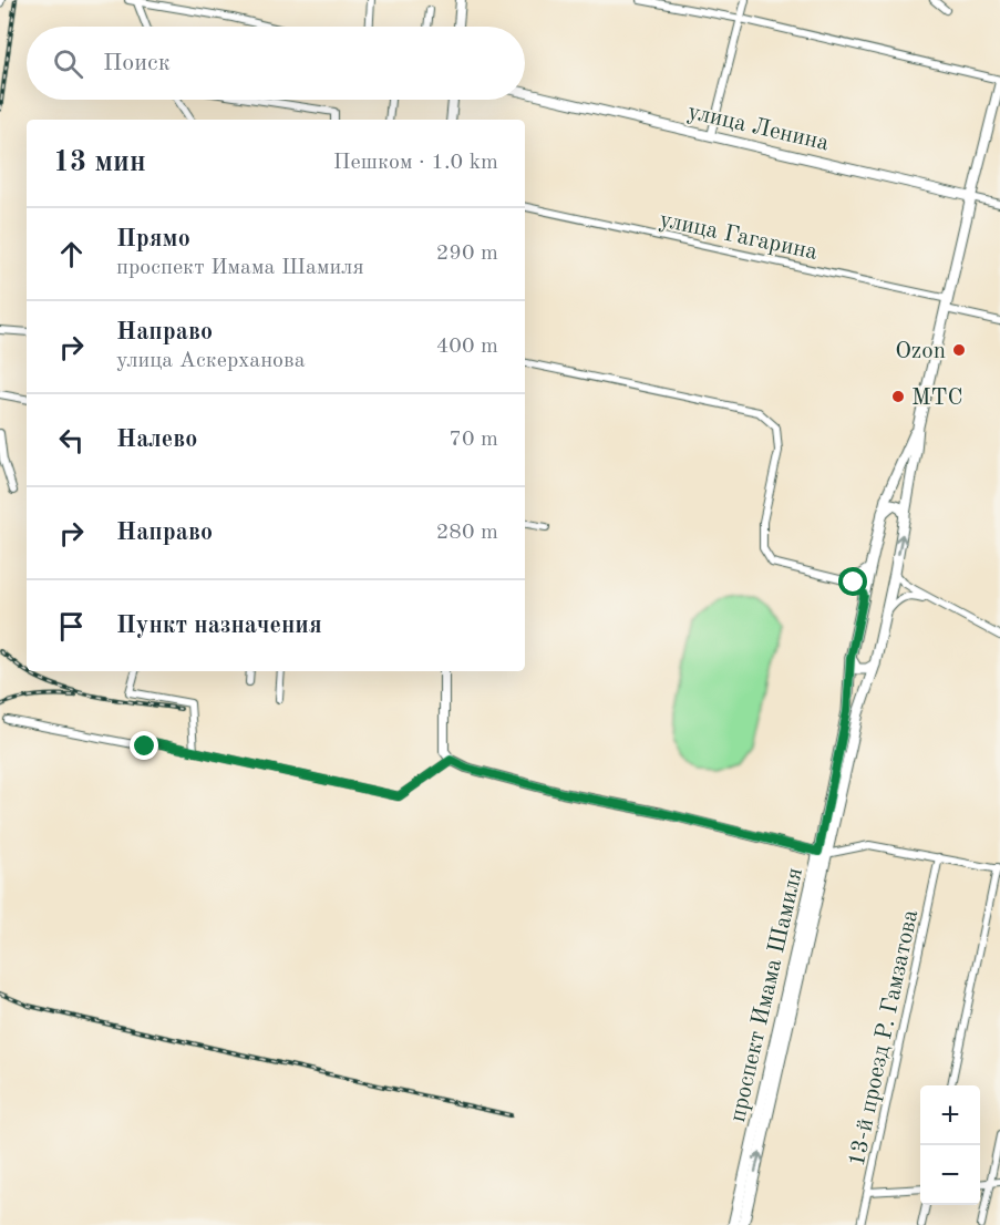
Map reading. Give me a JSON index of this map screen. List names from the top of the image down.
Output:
{
  "streets": {
    "main road": ["проспект Имама Шамиля"],
    "street": ["улица Ленина", "улица Гагарина", "13-й проезд Р. Гамзатова"]
  },
  "crossings": [
    ["улица Ленина", "проспект Имама Шамиля"],
    ["улица Гагарина", "проспект Имама Шамиля"]
  ],
  "places": ["Ozon", "МТС"],
  "page": {
    "search": "Поиск",
    "heading": ["13 мин", "Пешком · 1.0 km"],
    "list": [
      ["Прямо", "проспект Имама Шамиля", "290 m"],
      ["Направо", "улица Аскерханова", "400 m"],
      ["Налево", "70 m"],
      ["Направо", "280 m"],
      "Пункт назначения"
    ],
    "map_buttons": ["+", "−"]
  }
}
